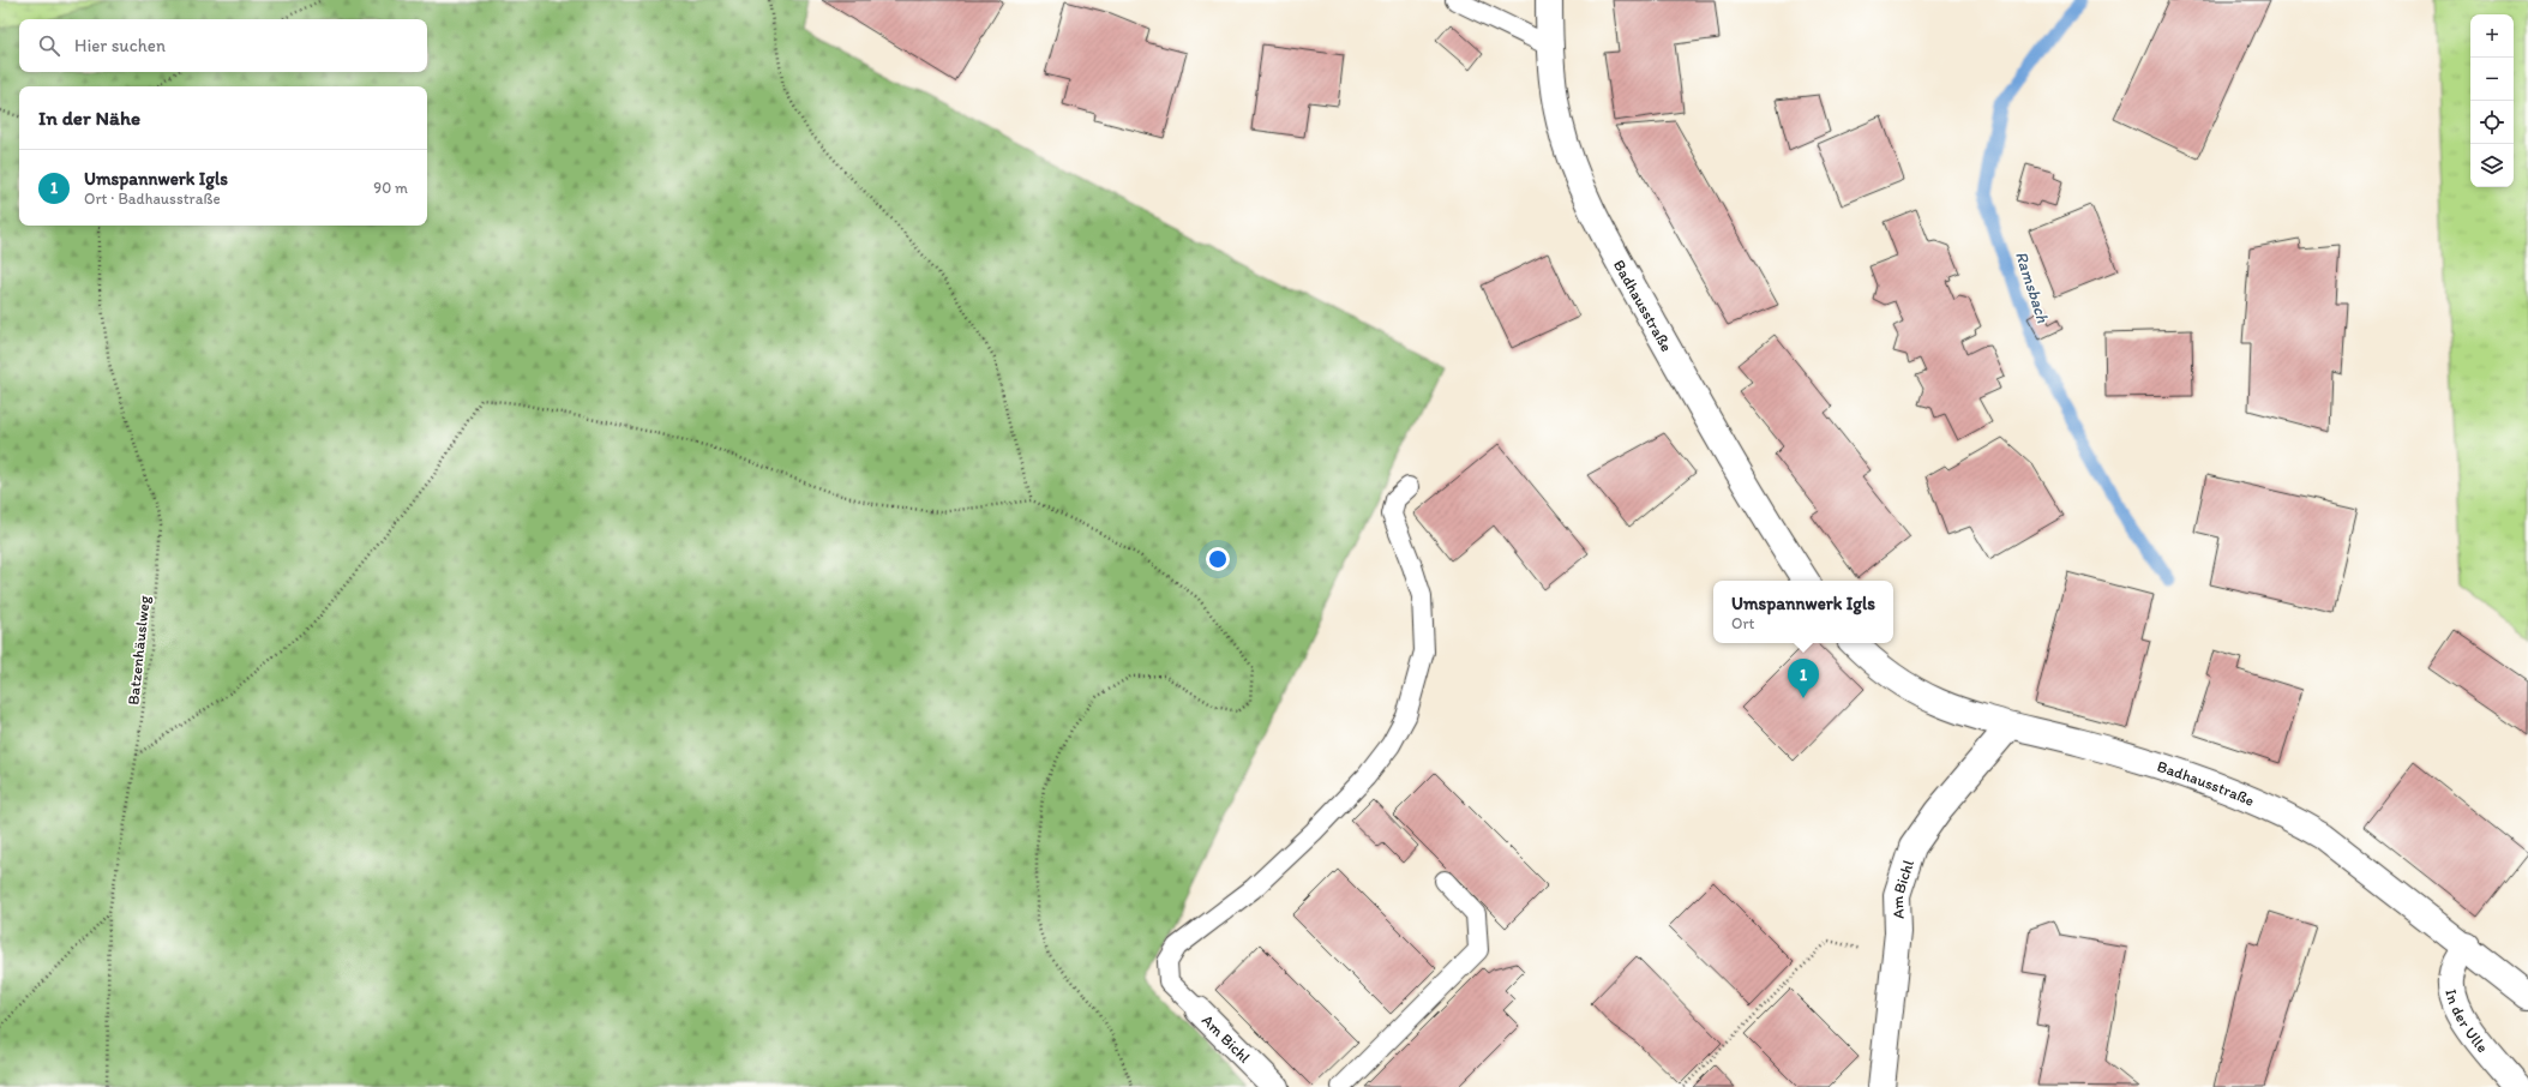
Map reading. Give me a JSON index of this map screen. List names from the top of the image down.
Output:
{
  "streets": {
    "street": ["Badhausstraße", "Am Bichl", "In der Ulle"],
    "path": ["Batzenhäuslweg"]
  },
  "crossings": [
    ["Badhausstraße", "Am Bichl"],
    ["Badhausstraße", "In der Ulle"]
  ],
  "water": ["Ramsbach"],
  "page": {
    "map_buttons": ["+", "−"],
    "search": "Hier suchen",
    "heading": "In der Nähe",
    "list": [
      {
        "mark": "1",
        "name": "Umspannwerk Igls",
        "note": "Ort · Badhausstraße",
        "value": "90 m"
      }
    ],
    "popup": ["Umspannwerk Igls", "Ort"],
    "pins": "1"
  }
}
